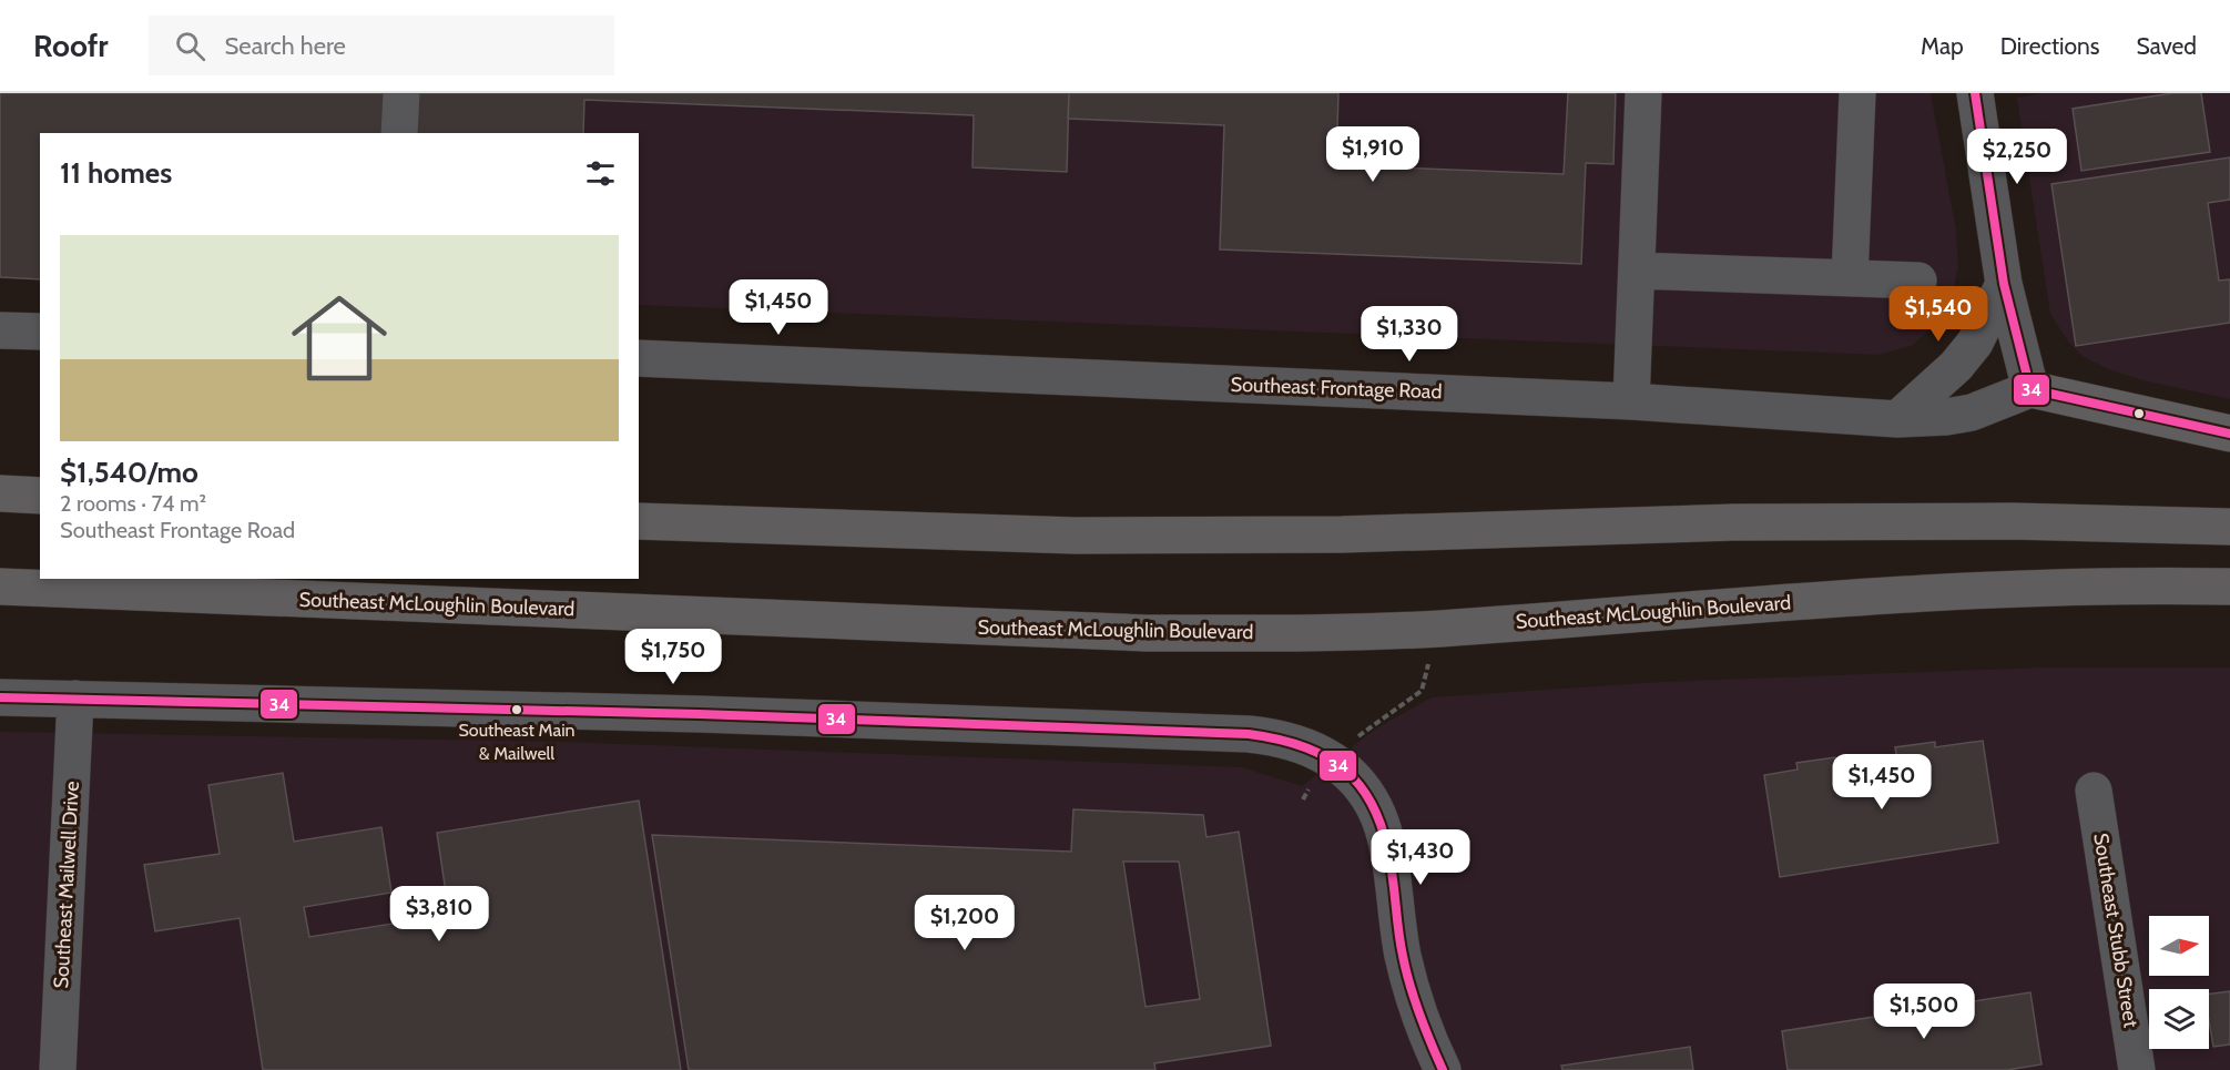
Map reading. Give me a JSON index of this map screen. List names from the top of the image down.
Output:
{
  "streets": {
    "highway": ["Southeast McLoughlin Boulevard"],
    "street": ["Southeast Frontage Road", "Southeast Mailwell Drive", "Southeast Stubb Street"]
  },
  "places": ["Southeast Main & Mailwell"],
  "lines": ["transit line 34"],
  "north": "right",
  "page": {
    "header": "Roofr",
    "search": "Search here",
    "nav": ["Map", "Directions", "Saved"],
    "price": [
      "$1,910",
      "$2,250",
      "$1,450",
      "$1,540",
      "$1,330",
      "$1,750",
      "$1,450",
      "$1,430",
      "$3,810",
      "$1,200",
      "$1,500"
    ],
    "heading": "11 homes",
    "list": [
      {
        "name": "$1,540/mo",
        "note": "2 rooms · 74 m² · Southeast Frontage Road"
      }
    ]
  }
}
